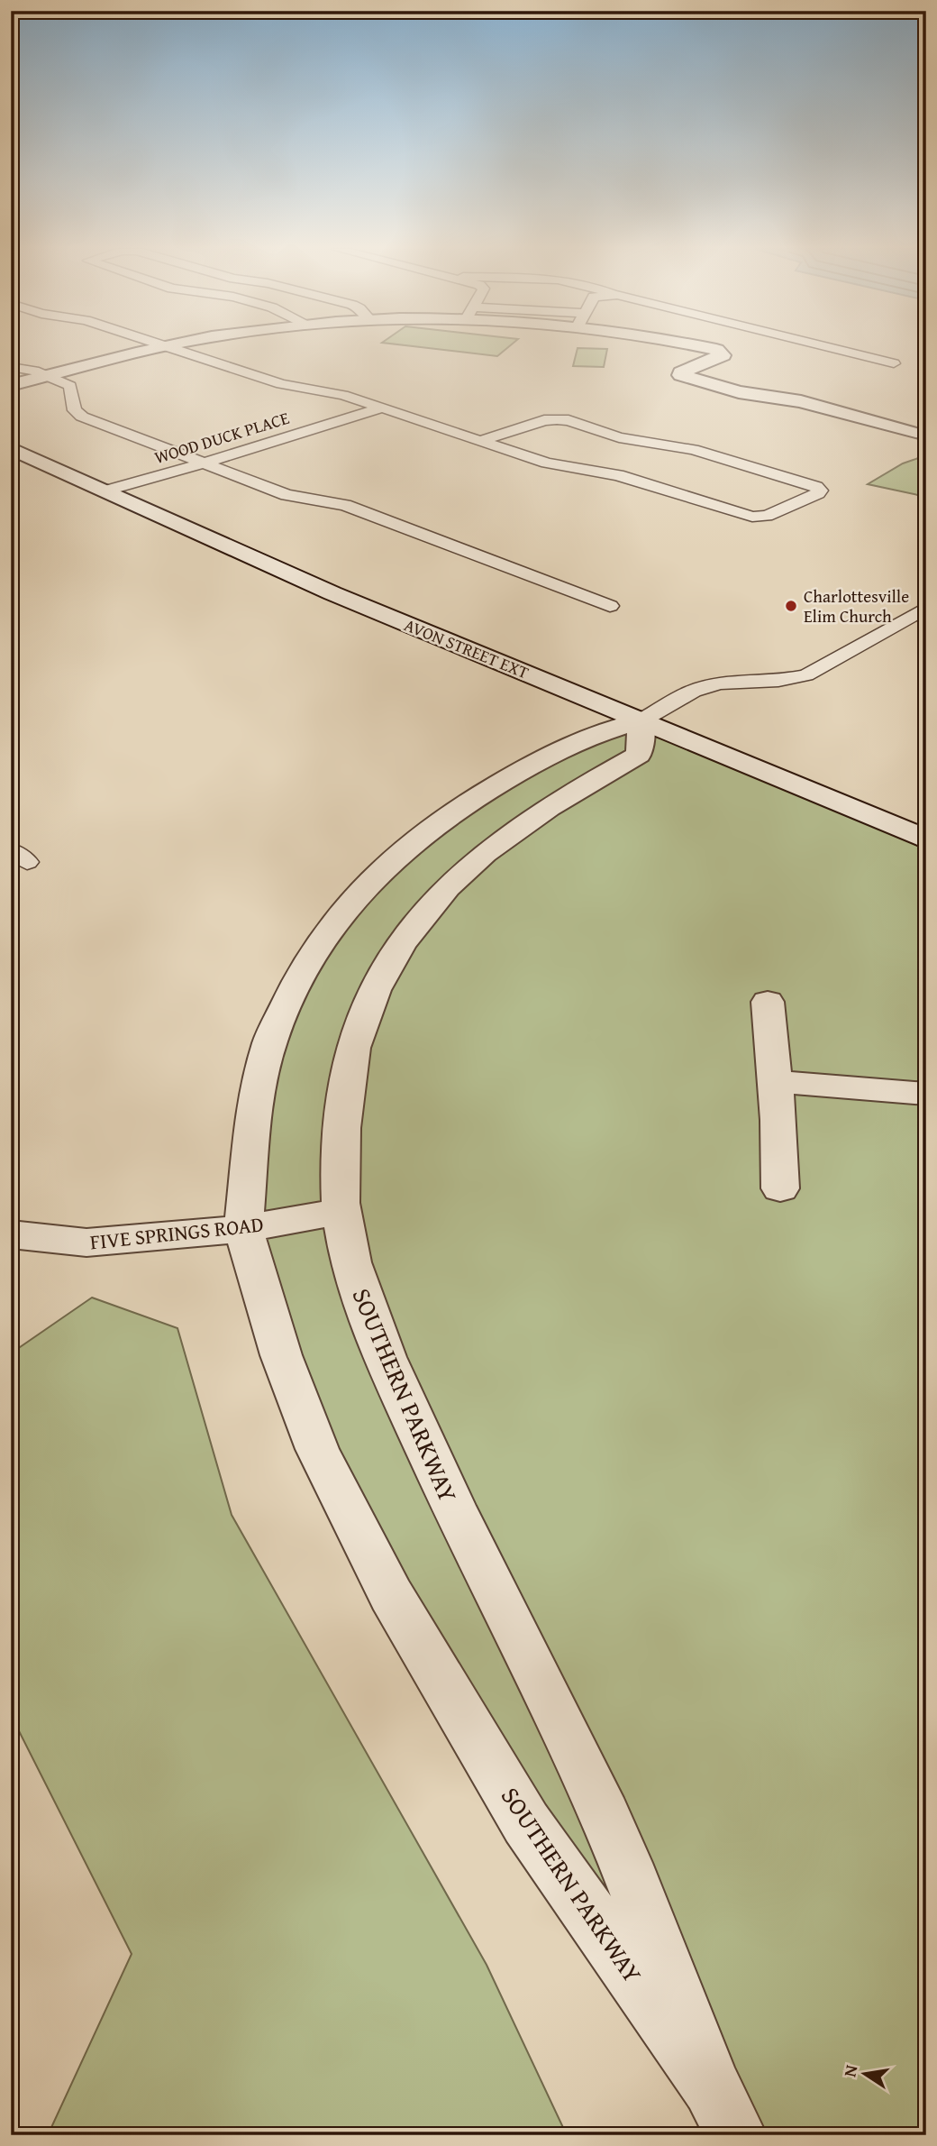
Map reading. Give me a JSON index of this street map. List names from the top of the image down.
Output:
{
  "streets": {
    "street": ["AVON STREET EXT", "FIVE SPRINGS ROAD", "SOUTHERN PARKWAY"],
    "lane": ["WOOD DUCK PLACE"]
  },
  "crossings": [
    ["WOOD DUCK PLACE", "AVON STREET EXT"],
    ["AVON STREET EXT", "SOUTHERN PARKWAY"],
    ["FIVE SPRINGS ROAD", "SOUTHERN PARKWAY"]
  ],
  "places": ["Charlottesville Elim Church"],
  "north": "left"
}
